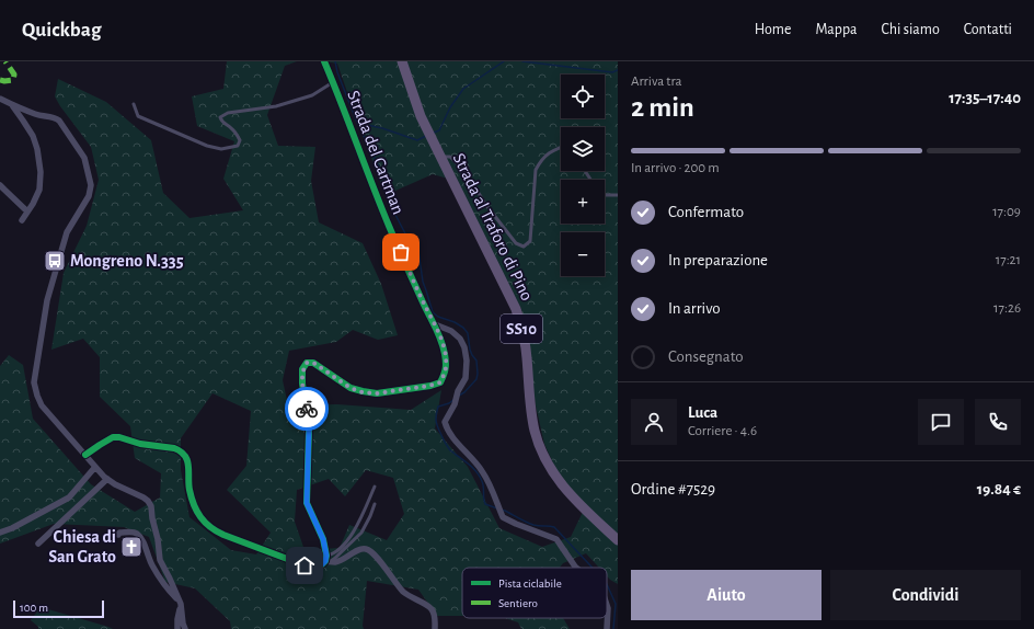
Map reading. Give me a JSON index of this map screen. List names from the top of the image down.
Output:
{
  "streets": {
    "main road": ["Strada al Traforo di Pino", "SS10"],
    "street": ["Strada del Cartman"]
  },
  "places": {
    "bus stop": ["Mongreno N.335"],
    "church": ["Chiesa di San Grato"]
  },
  "legend": ["Pista ciclabile", "Sentiero"],
  "scale_bar": "100 m",
  "page": {
    "header": "Quickbag",
    "nav": [
      "Home",
      "Mappa",
      "Chi siamo",
      "Contatti"
    ],
    "heading": ["2 min", "Arriva tra", "17:35–17:40"],
    "panel": [
      "Luca",
      "Corriere · 4.6",
      "Ordine #7529",
      "19.84 €"
    ],
    "map_buttons": ["+", "−"],
    "bar": "In arrivo · 200 m",
    "list": [
      ["Confermato", "17:09"],
      ["In preparazione", "17:21"],
      ["In arrivo", "17:26"],
      "Consegnato"
    ],
    "buttons": ["Aiuto", "Condividi"],
    "scale": "100 m"
  }
}
